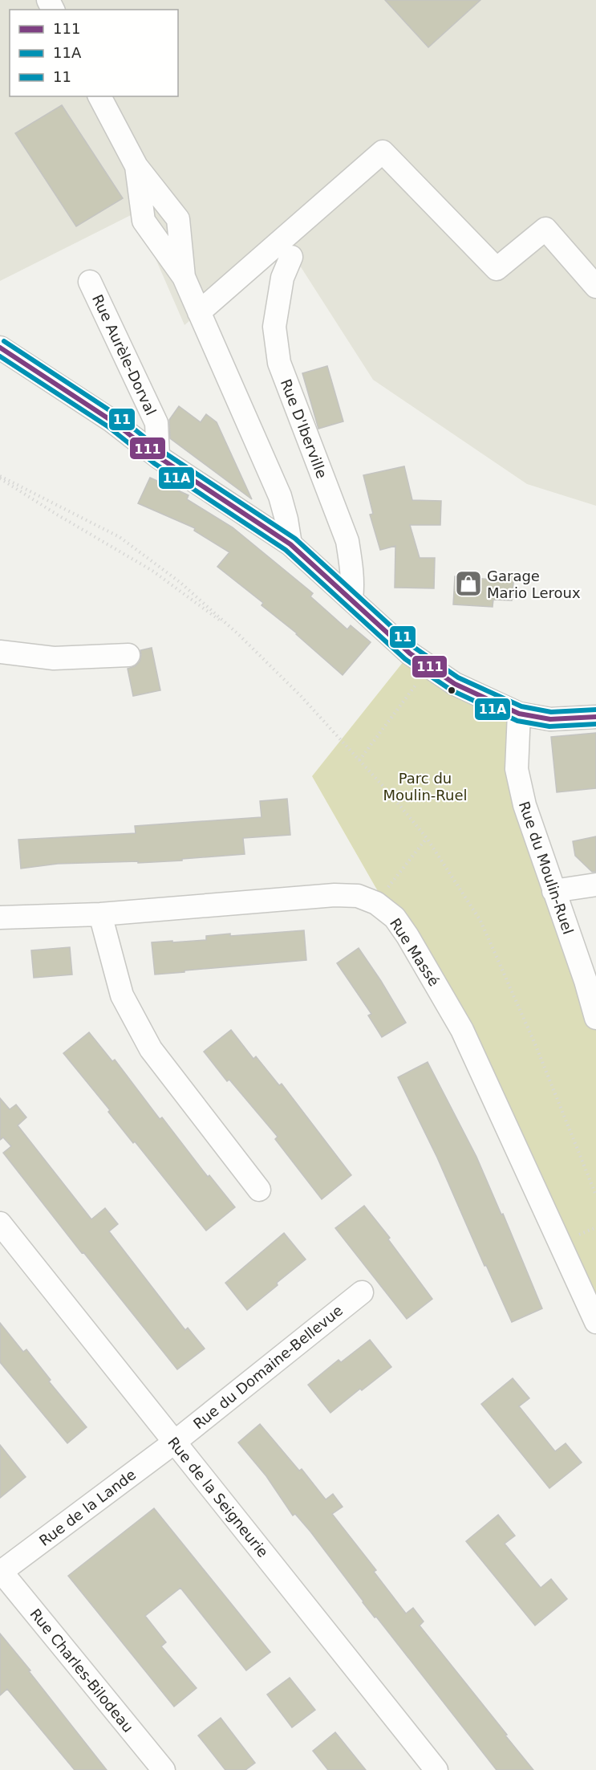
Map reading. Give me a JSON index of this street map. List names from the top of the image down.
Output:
{
  "streets": {
    "street": [
      "Rue Aurèle-Dorval",
      "Rue D'Iberville",
      "Rue du Moulin-Ruel",
      "Rue Massé",
      "Rue du Domaine-Bellevue",
      "Rue de la Seigneurie",
      "Rue de la Lande",
      "Rue Charles-Bilodeau"
    ]
  },
  "crossings": [
    ["Rue du Domaine-Bellevue", "Rue de la Seigneurie"],
    ["Rue du Domaine-Bellevue", "Rue de la Lande"],
    ["Rue de la Seigneurie", "Rue de la Lande"],
    ["Rue de la Lande", "Rue Charles-Bilodeau"]
  ],
  "parks": ["Parc du Moulin-Ruel"],
  "places": {
    "shop": ["Garage Mario Leroux"]
  },
  "lines": ["transit line 11", "transit line 111", "transit line 11A"],
  "legend": ["111", "11A", "11"]
}
